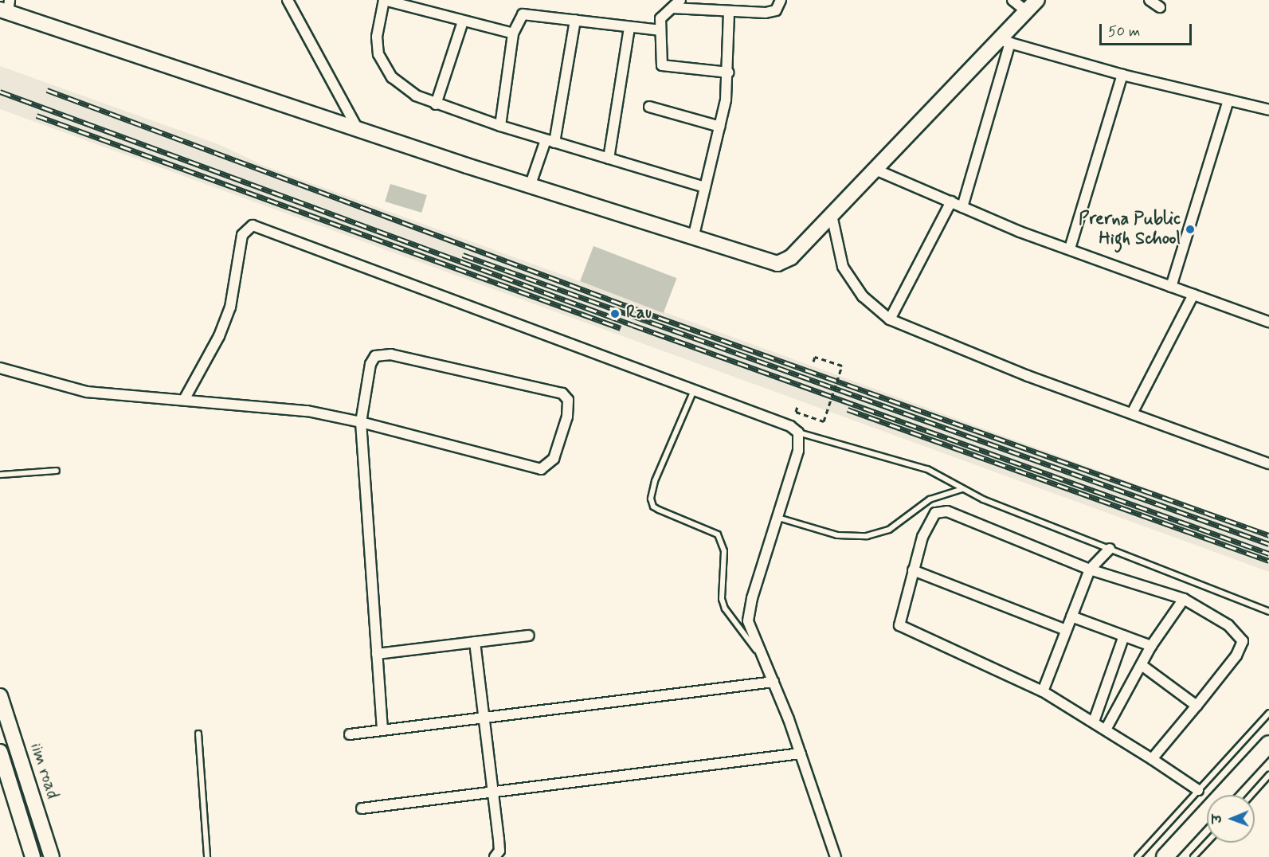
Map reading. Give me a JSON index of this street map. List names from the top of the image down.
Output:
{
  "streets": {
    "street": ["iim road"]
  },
  "places": ["Prerna Public High School", "Rau"],
  "scale_bar": "50 m",
  "north": "left"
}
